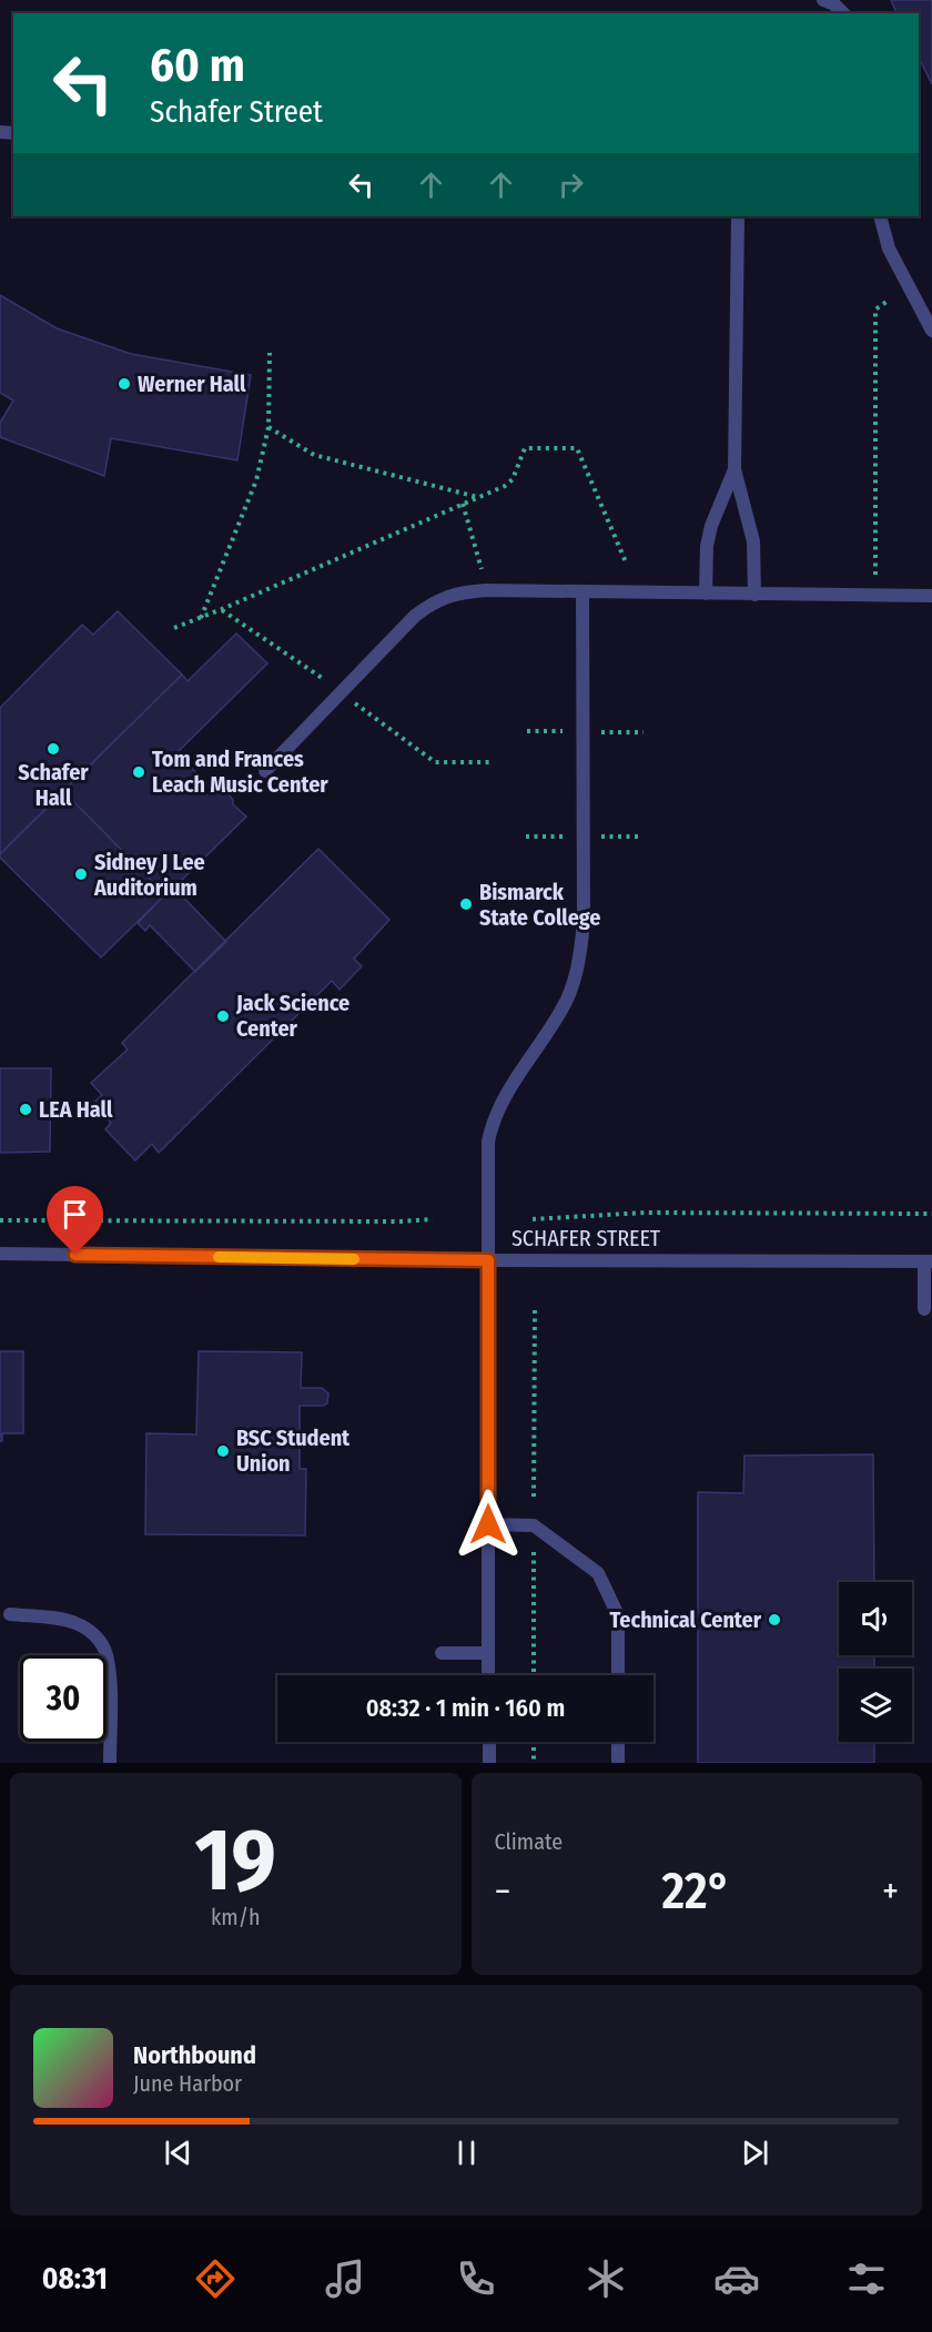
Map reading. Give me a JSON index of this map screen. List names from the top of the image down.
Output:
{
  "streets": {
    "street": ["SCHAFER STREET"]
  },
  "places": [
    "Werner Hall",
    "Schafer Hall",
    "Tom and Frances Leach Music Center",
    "Sidney J Lee Auditorium",
    "Bismarck State College",
    "Jack Science Center",
    "LEA Hall",
    "BSC Student Union",
    "Technical Center"
  ],
  "page": {
    "turn": ["60 m", "Schafer Street"],
    "limit": "30",
    "trip": "08:32 · 1 min · 160 m",
    "tile": [
      ["19", "km/h"],
      "Climate"
    ],
    "heat": ["−", "22°", "+"],
    "song": ["Northbound", "June Harbor"],
    "tabs": "08:31"
  }
}
